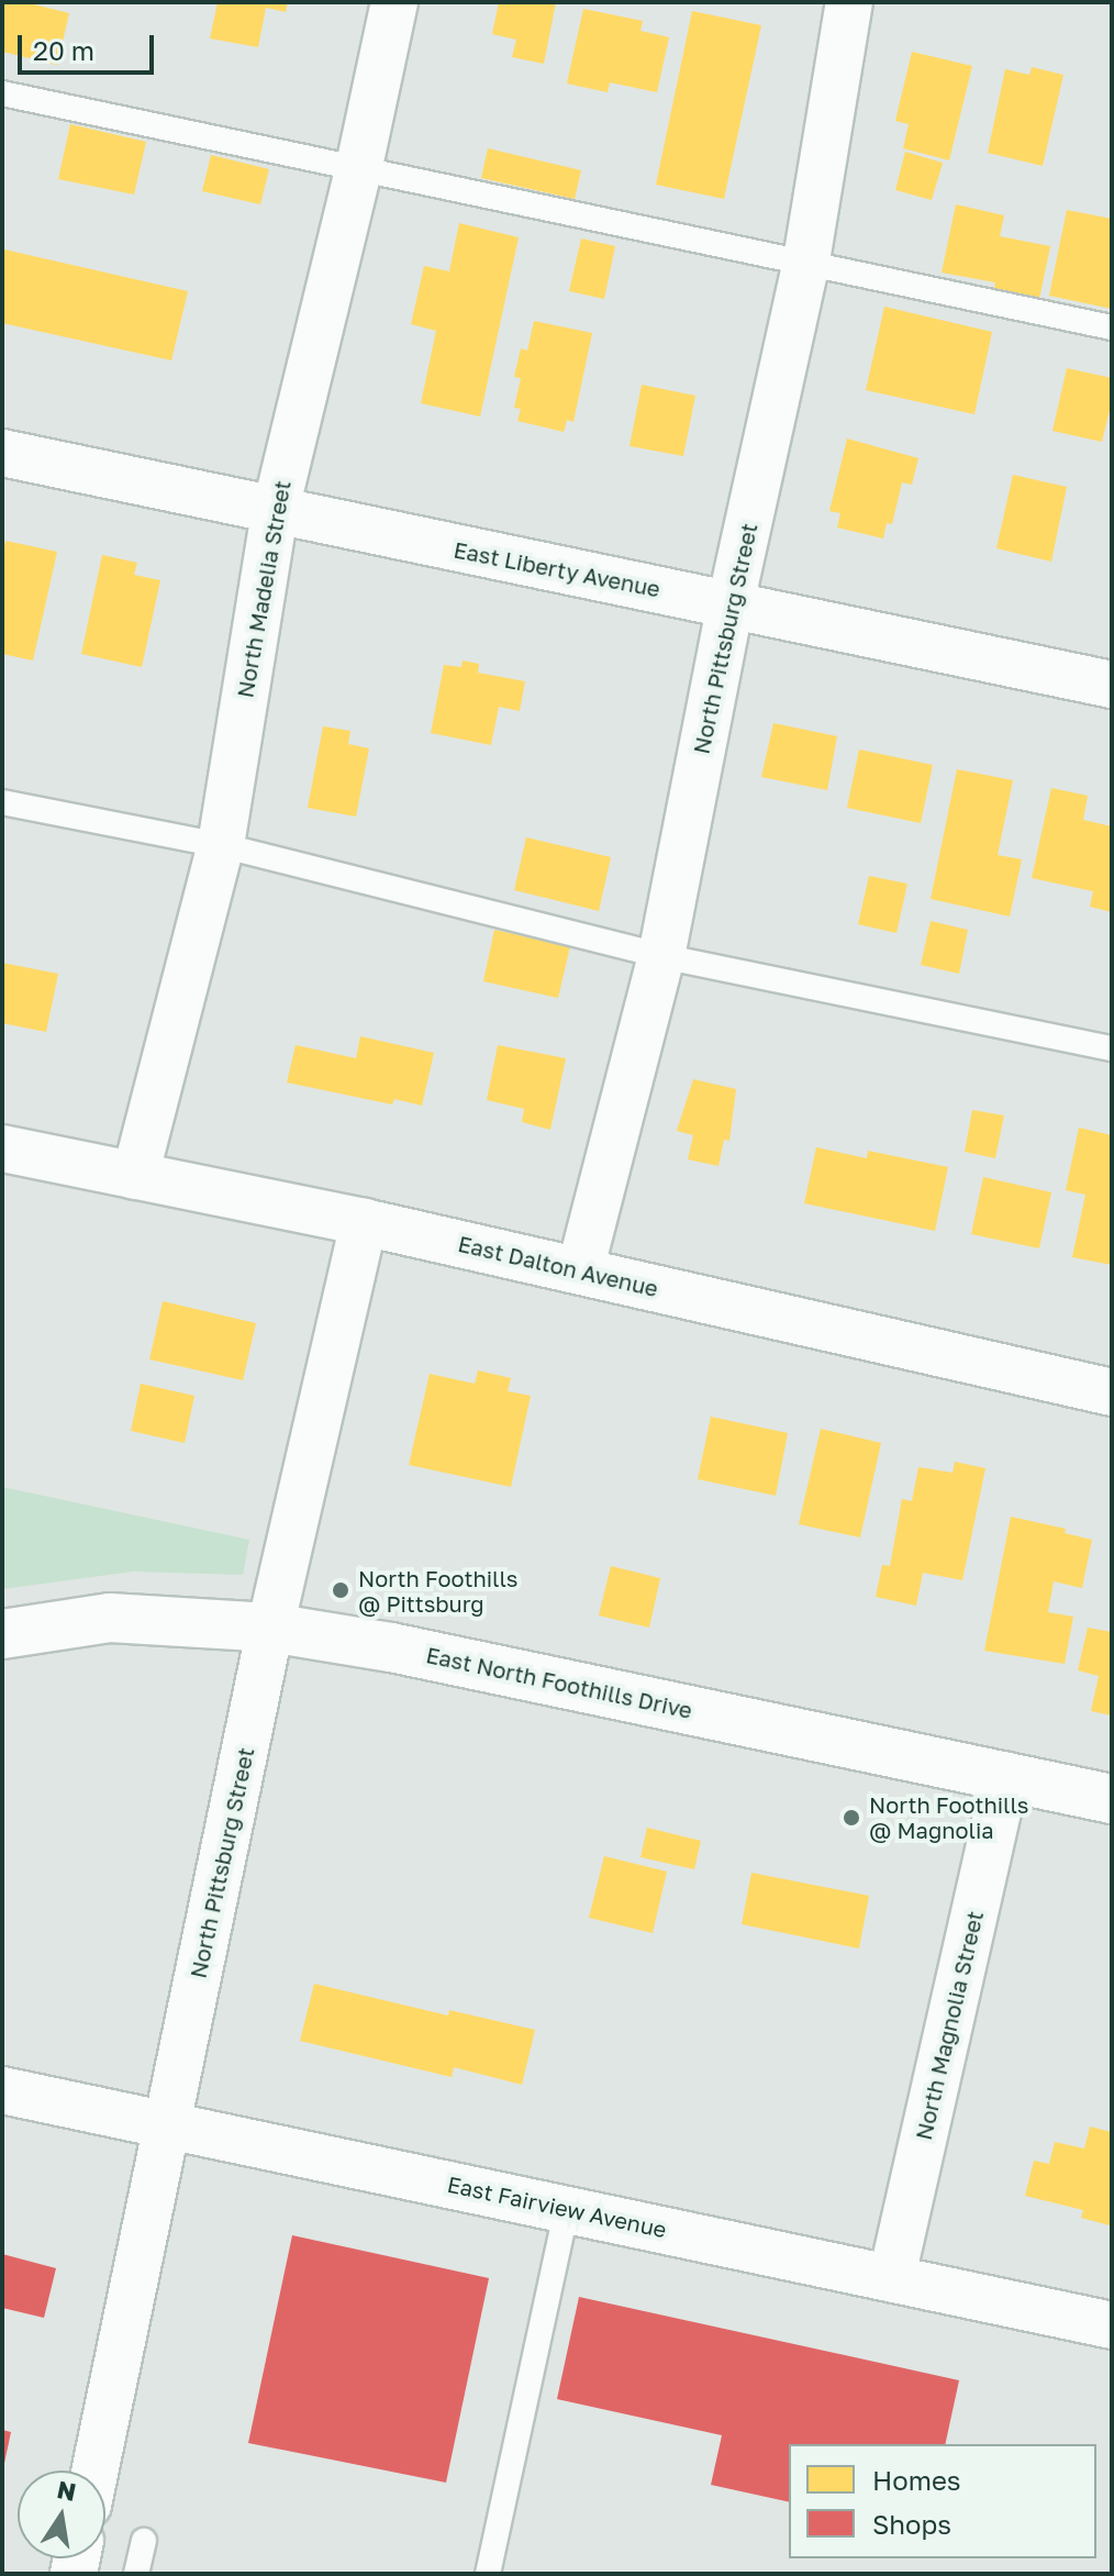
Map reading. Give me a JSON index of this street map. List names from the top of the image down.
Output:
{
  "streets": {
    "main road": ["East North Foothills Drive"],
    "street": [
      "East Liberty Avenue",
      "North Madelia Street",
      "North Pittsburg Street",
      "East Dalton Avenue",
      "North Magnolia Street",
      "East Fairview Avenue"
    ]
  },
  "crossings": [
    ["East Liberty Avenue", "North Madelia Street"],
    ["East Liberty Avenue", "North Pittsburg Street"],
    ["North Madelia Street", "East Dalton Avenue"],
    ["North Pittsburg Street", "East Dalton Avenue"],
    ["North Pittsburg Street", "East North Foothills Drive"],
    ["North Pittsburg Street", "East Fairview Avenue"],
    ["East North Foothills Drive", "North Magnolia Street"],
    ["North Magnolia Street", "East Fairview Avenue"]
  ],
  "places": ["North Foothills @ Pittsburg", "North Foothills @ Magnolia"],
  "legend": ["Homes", "Shops"],
  "scale_bar": "20 m",
  "north": "top"
}
